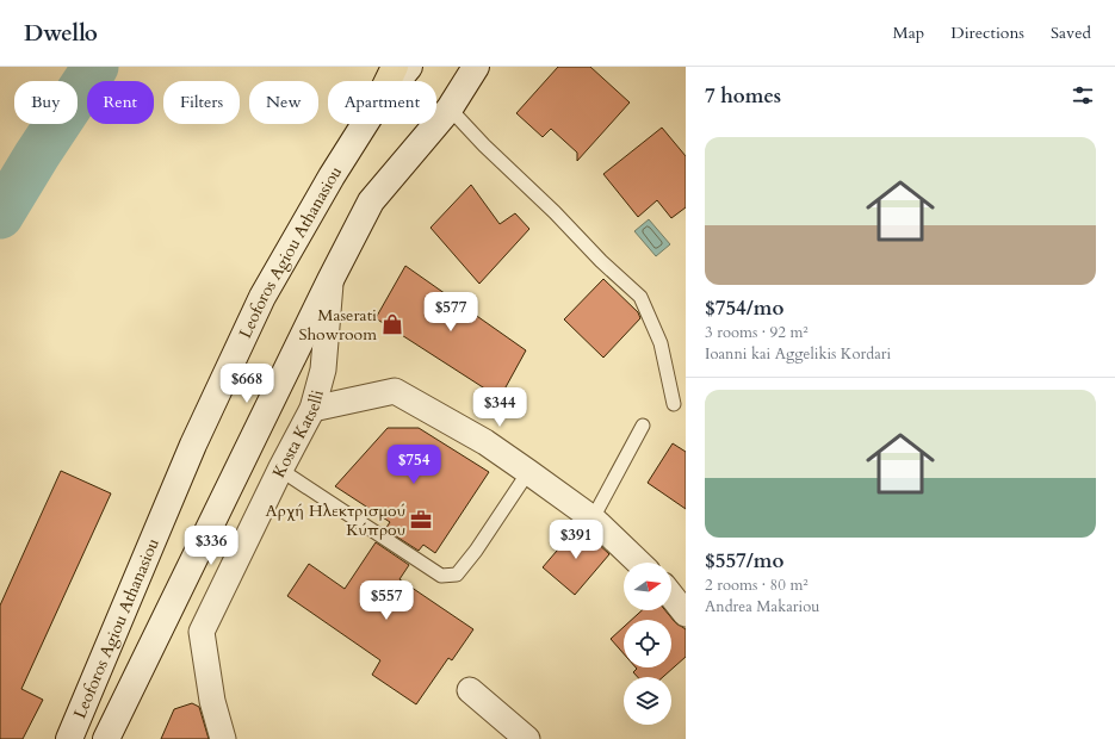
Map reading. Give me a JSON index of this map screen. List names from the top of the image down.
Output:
{
  "streets": {
    "main road": ["Leoforos Agiou Athanasiou"],
    "street": ["Kosta Katselli"]
  },
  "crossings": [
    ["Leoforos Agiou Athanasiou", "Kosta Katselli"]
  ],
  "places": {
    "shop": ["Maserati Showroom"],
    "office": ["Αρχή Ηλεκτρισμού Κύπρου"]
  },
  "north": "right",
  "page": {
    "header": "Dwello",
    "nav": ["Map", "Directions", "Saved"],
    "heading": "7 homes",
    "chip": [
      "Buy",
      "Rent",
      "Filters",
      "New",
      "Apartment"
    ],
    "list": [
      {
        "name": "$754/mo",
        "note": "3 rooms · 92 m² · Ioanni kai Aggelikis Kordari"
      },
      {
        "name": "$557/mo",
        "note": "2 rooms · 80 m² · Andrea Makariou"
      }
    ],
    "price": [
      "$577",
      "$668",
      "$344",
      "$754",
      "$391",
      "$336",
      "$557"
    ]
  }
}
